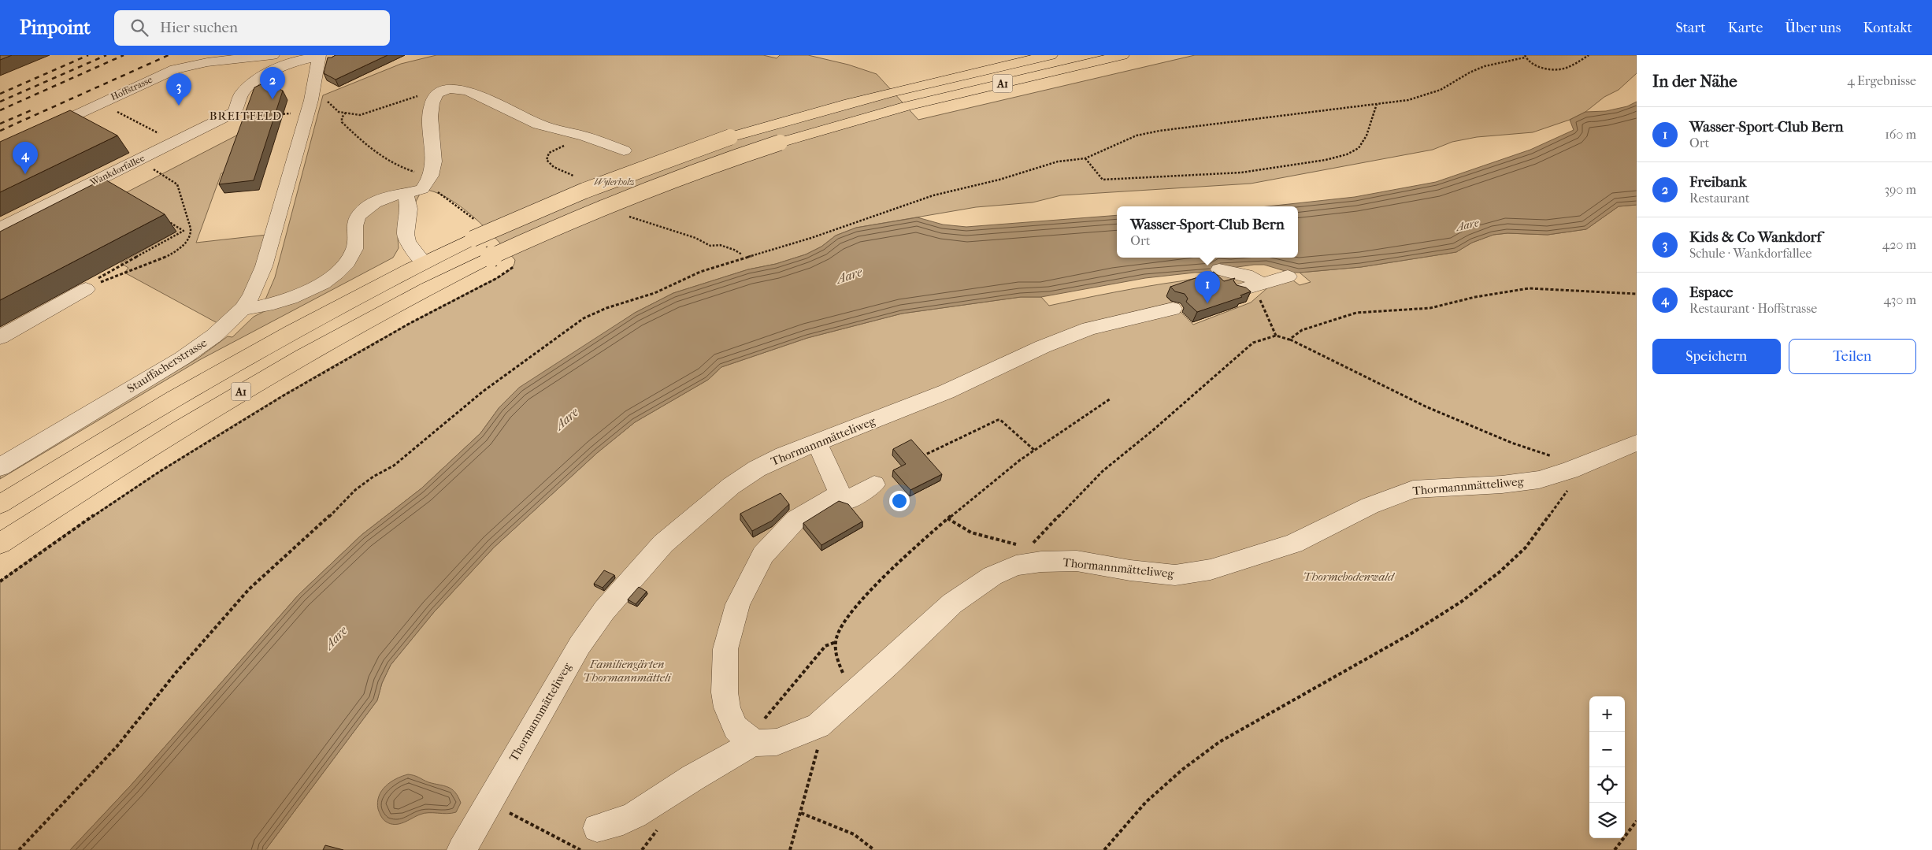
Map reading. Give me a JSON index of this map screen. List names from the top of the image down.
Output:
{
  "streets": {
    "highway": ["A1"],
    "street": [
      "Hoffstrasse",
      "Wankdorfallee",
      "Stauffacherstrasse",
      "Thormannmätteliweg"
    ]
  },
  "crossings": [
    ["Wankdorfallee", "Stauffacherstrasse"]
  ],
  "districts": ["BREITFELD"],
  "water": ["Aare"],
  "parks": ["Wylerholz", "Thormebodenwald", "Familiengärten Thormannmätteli"],
  "page": {
    "header": "Pinpoint",
    "search": "Hier suchen",
    "nav": [
      "Start",
      "Karte",
      "Über uns",
      "Kontakt"
    ],
    "heading": ["In der Nähe", "4 Ergebnisse"],
    "pins": [
      "2",
      "3",
      "4",
      "1"
    ],
    "list": [
      {
        "mark": "1",
        "name": "Wasser-Sport-Club Bern",
        "note": "Ort",
        "value": "160 m"
      },
      {
        "mark": "2",
        "name": "Freibank",
        "note": "Restaurant",
        "value": "390 m"
      },
      {
        "mark": "3",
        "name": "Kids & Co Wankdorf",
        "note": "Schule · Wankdorfallee",
        "value": "420 m"
      },
      {
        "mark": "4",
        "name": "Espace",
        "note": "Restaurant · Hoffstrasse",
        "value": "430 m"
      }
    ],
    "popup": ["Wasser-Sport-Club Bern", "Ort"],
    "buttons": ["Speichern", "Teilen"],
    "map_buttons": ["+", "−"]
  }
}
